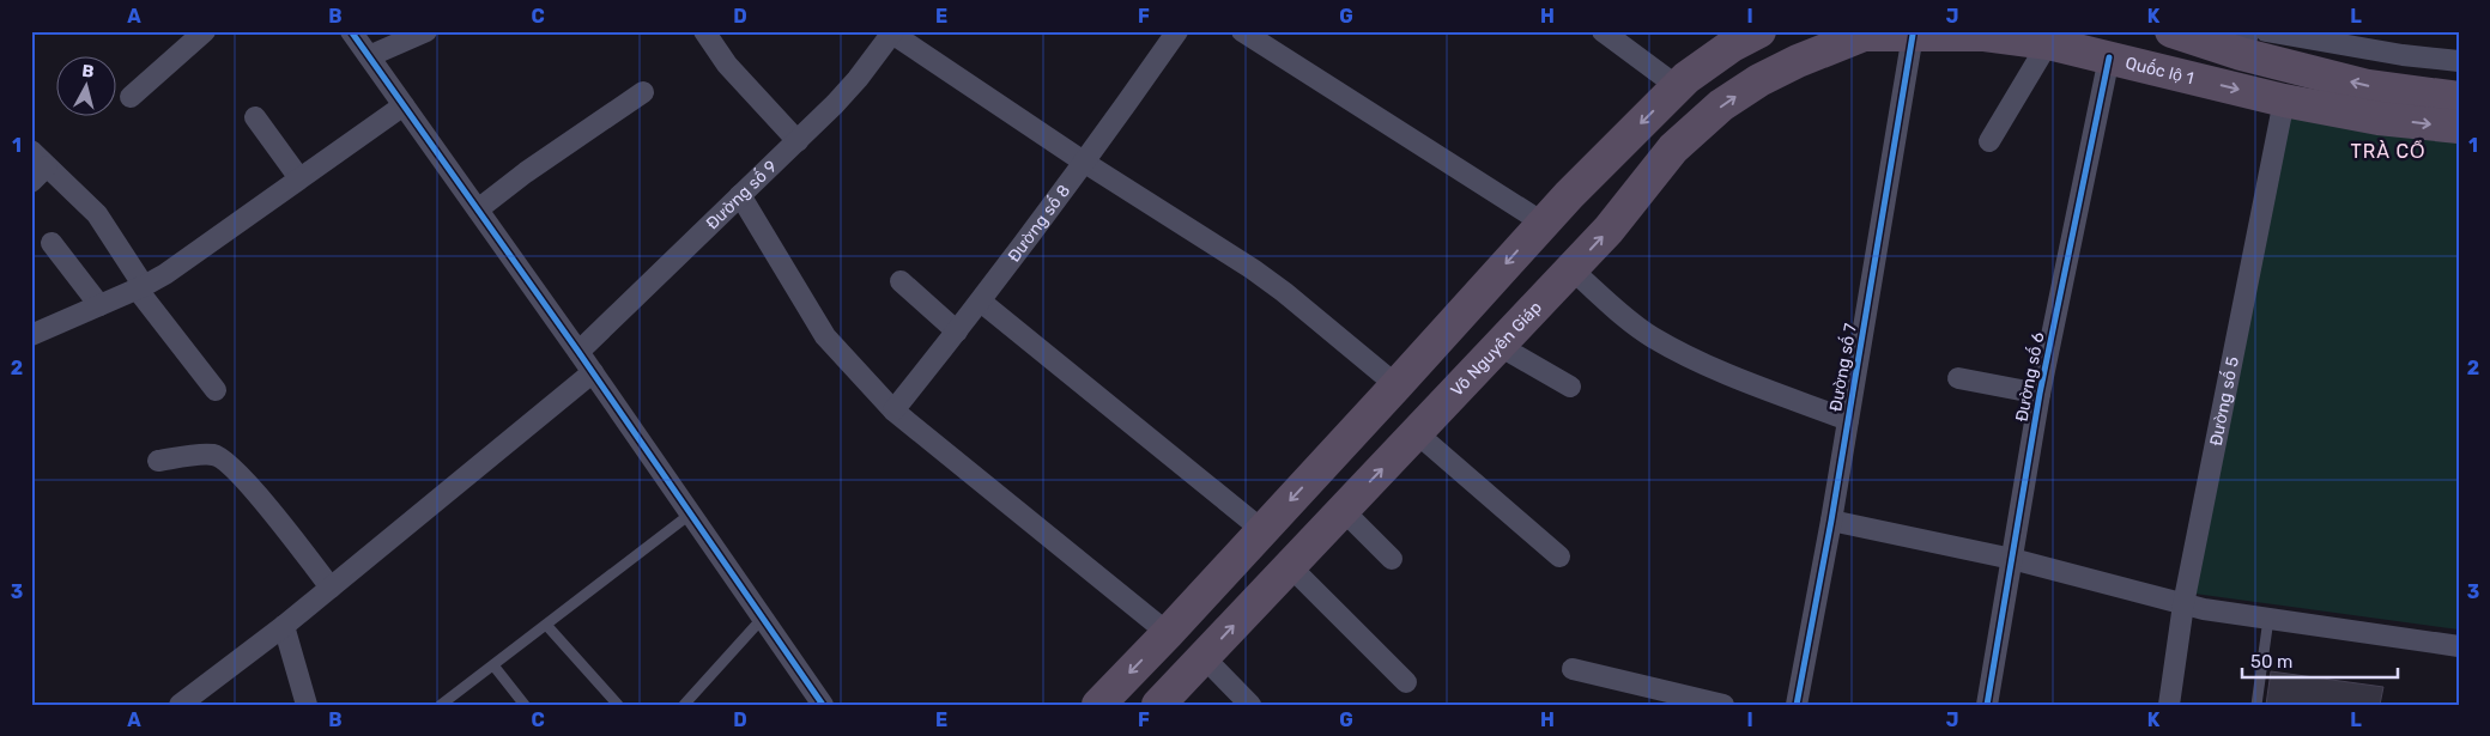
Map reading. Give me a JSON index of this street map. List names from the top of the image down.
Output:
{
  "streets": {
    "highway": ["Quốc lộ 1", "Võ Nguyên Giáp"],
    "street": [
      "Đường số 9",
      "Đường số 8",
      "Đường số 7",
      "Đường số 6",
      "Đường số 5"
    ]
  },
  "crossings": [
    ["Quốc lộ 1", "Võ Nguyên Giáp"],
    ["Quốc lộ 1", "Đường số 7"],
    ["Quốc lộ 1", "Đường số 6"],
    ["Quốc lộ 1", "Đường số 5"]
  ],
  "districts": ["TRÀ CỔ"],
  "scale_bar": "50 m",
  "north": "top",
  "grid": {
    "columns": [
      "A",
      "B",
      "C",
      "D",
      "E",
      "F",
      "G",
      "H",
      "I",
      "J",
      "K",
      "L"
    ],
    "rows": ["1", "2", "3"]
  }
}
